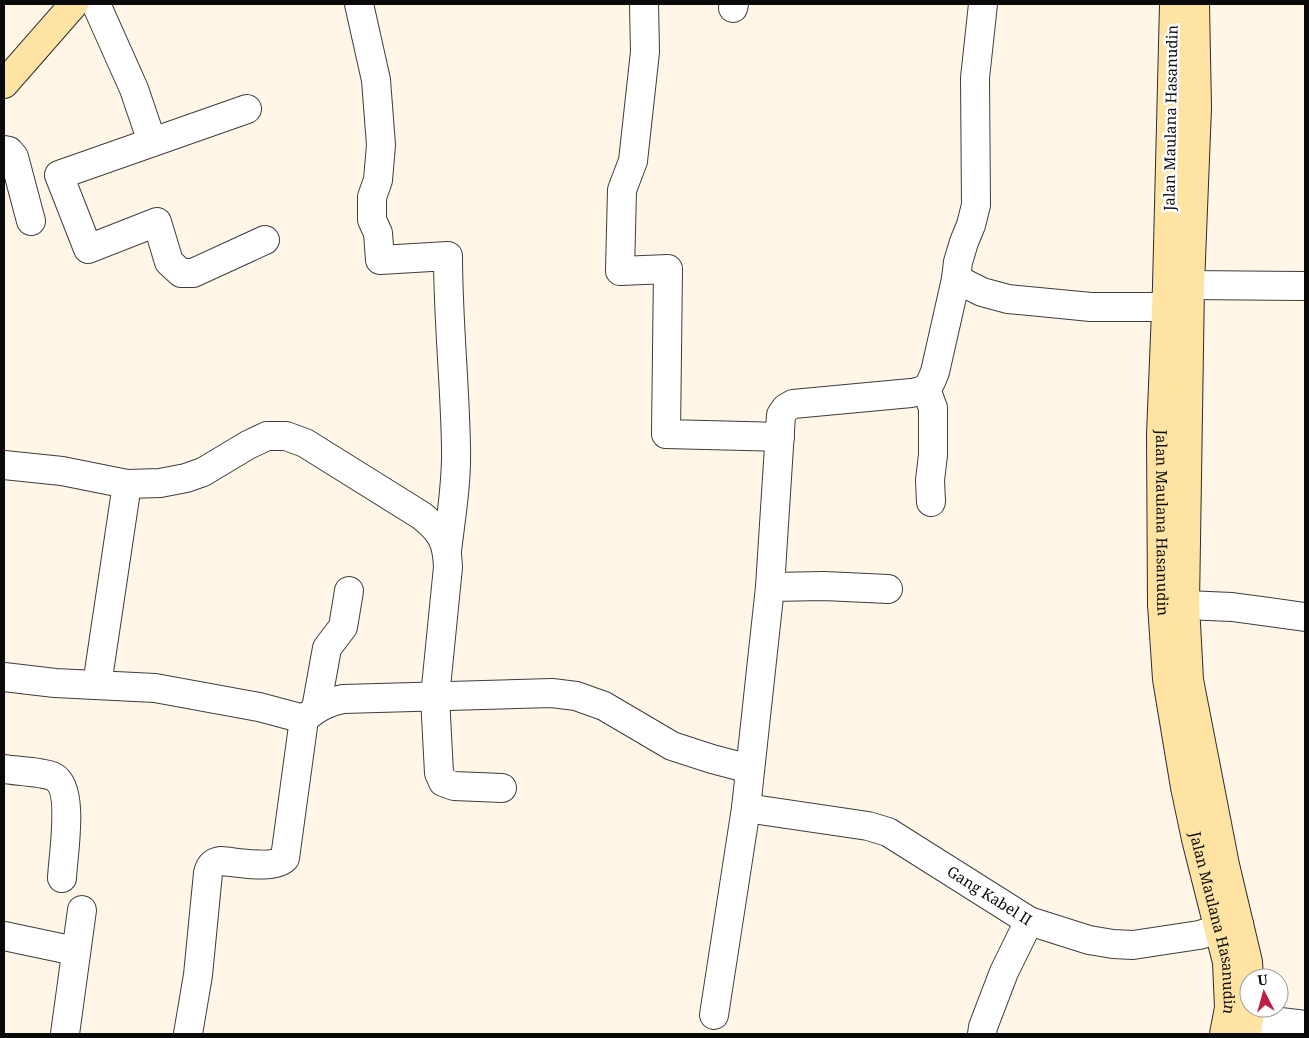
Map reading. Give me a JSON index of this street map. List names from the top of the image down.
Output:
{
  "streets": {
    "street": ["Jalan Maulana Hasanudin", "Gang Kabel II"]
  },
  "crossings": [
    ["Jalan Maulana Hasanudin", "Gang Kabel II"]
  ],
  "north": "top"
}
